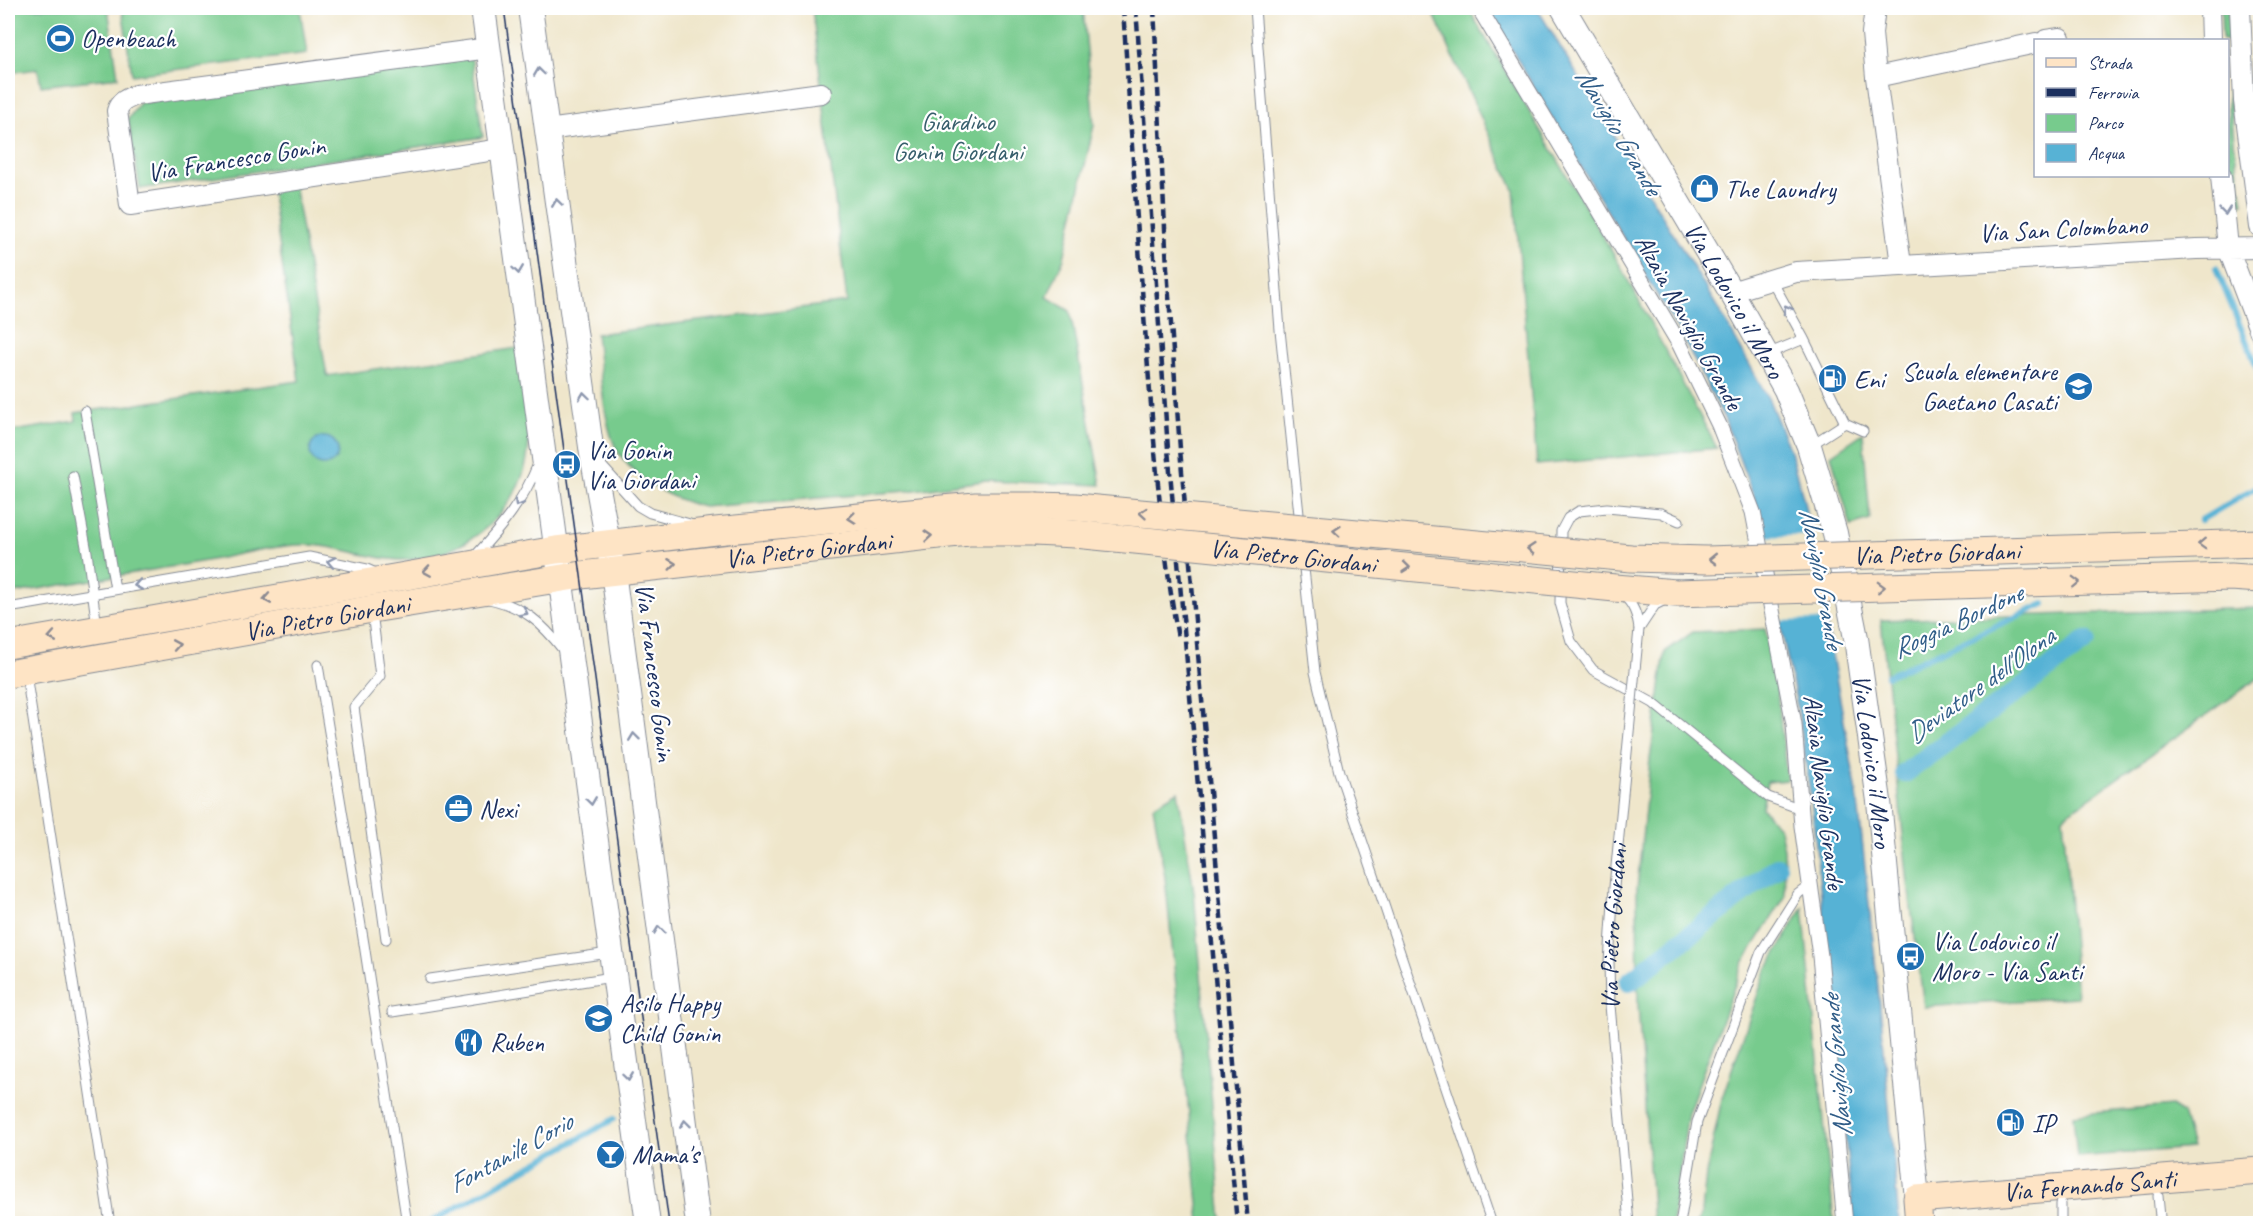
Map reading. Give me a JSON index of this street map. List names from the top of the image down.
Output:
{
  "streets": {
    "main road": ["Via Pietro Giordani", "Via Fernando Santi"],
    "street": [
      "Via Francesco Gonin",
      "Via San Colombano",
      "Via Lodovico il Moro",
      "Alzaia Naviglio Grande"
    ]
  },
  "crossings": [
    ["Via Francesco Gonin", "Via Pietro Giordani"],
    ["Via San Colombano", "Via Lodovico il Moro"],
    ["Via Lodovico il Moro", "Via Fernando Santi"]
  ],
  "water": [
    "Naviglio Grande",
    "Roggia Bordone",
    "Deviatore dell'Olona",
    "Fontanile Corio"
  ],
  "parks": ["Giardino Gonin Giordani"],
  "places": {
    "sports": ["Openbeach"],
    "shop": ["The Laundry"],
    "fuel station": ["Eni", "IP"],
    "school or university": ["Scuola elementare Gaetano Casati", "Asilo Happy Child Gonin"],
    "bus stop": ["Via Gonin Via Giordani", "Via Lodovico il Moro - Via Santi"],
    "office": ["Nexi"],
    "restaurant": ["Ruben"],
    "bar": ["Mama's"]
  },
  "legend": [
    "Strada",
    "Ferrovia",
    "Parco",
    "Acqua"
  ]
}
